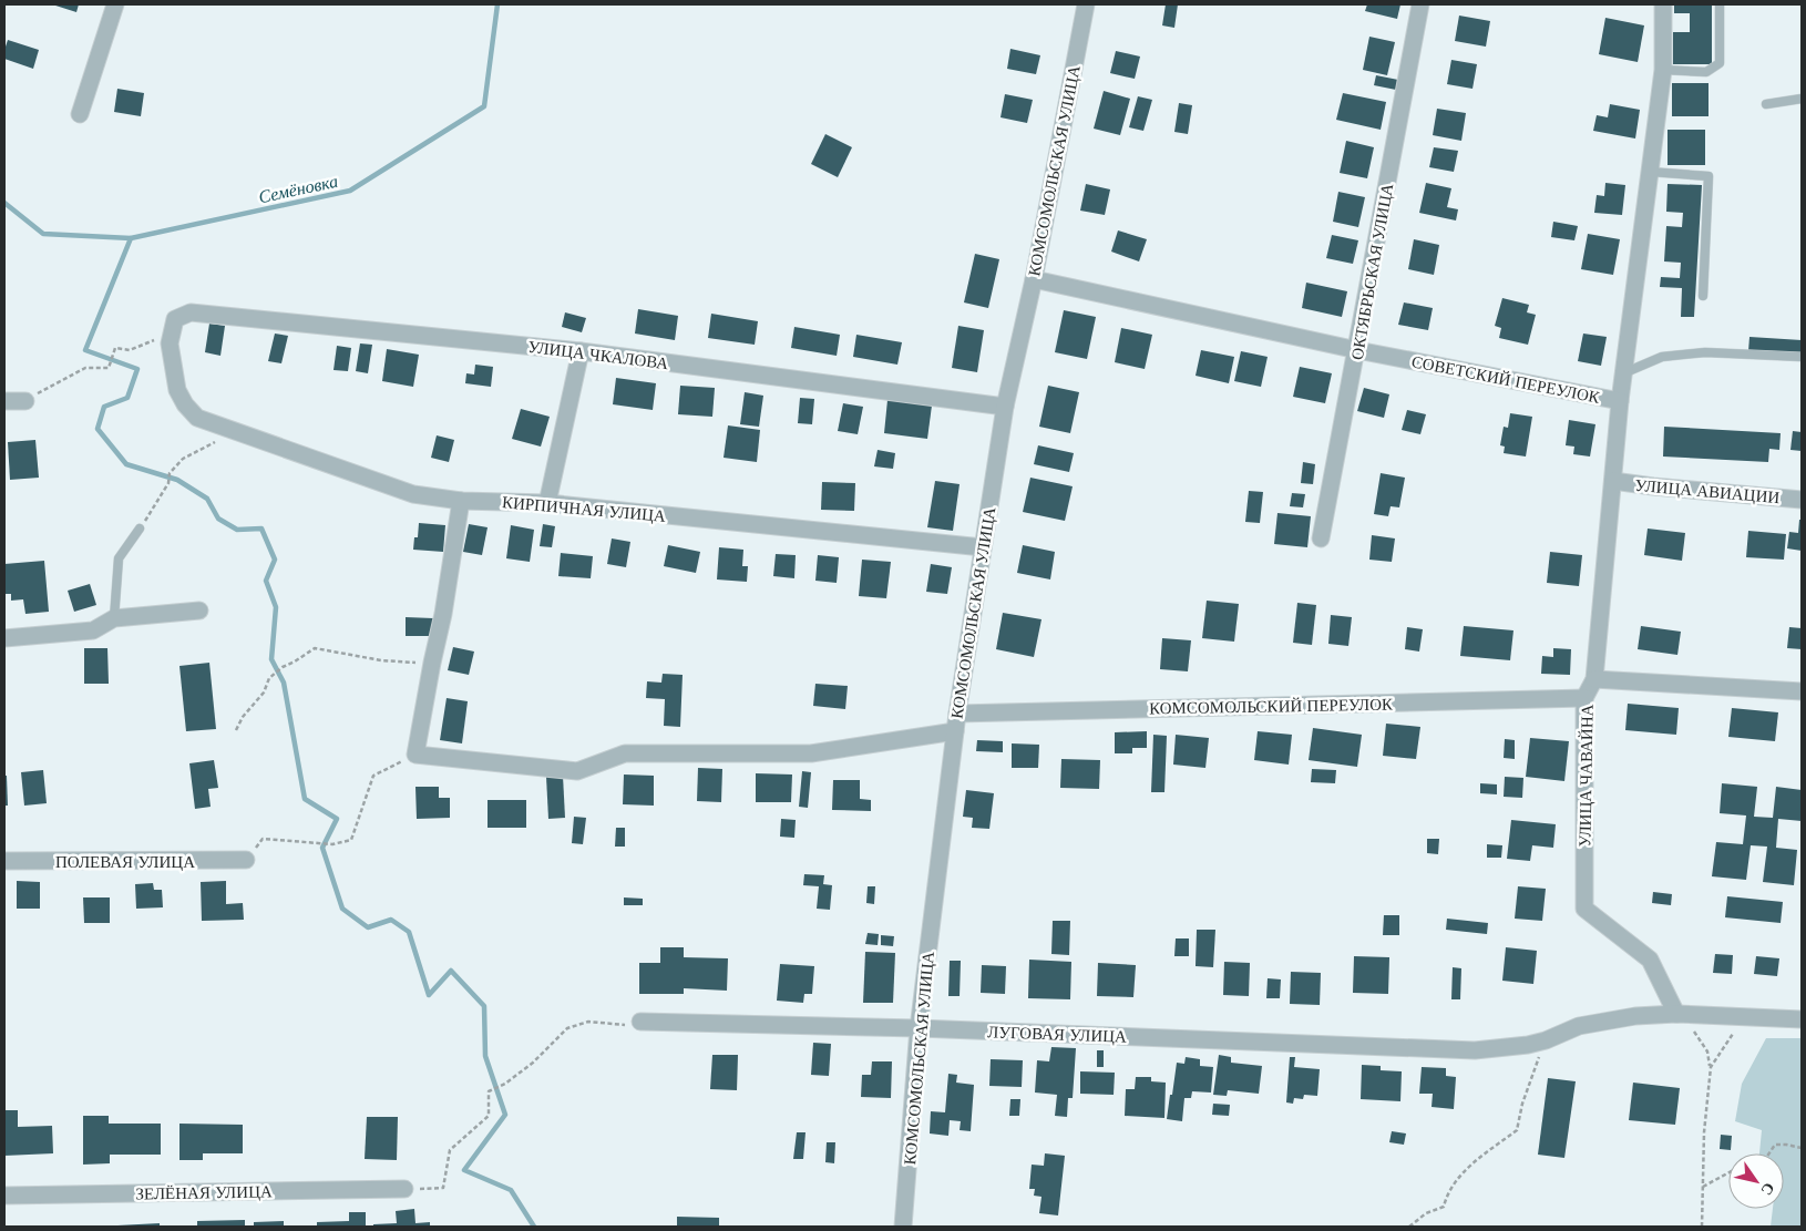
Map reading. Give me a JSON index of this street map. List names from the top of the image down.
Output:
{
  "streets": {
    "street": [
      "КОМСОМОЛЬСКАЯ УЛИЦА",
      "ОКТЯБРЬСКАЯ УЛИЦА",
      "УЛИЦА ЧКАЛОВА",
      "СОВЕТСКИЙ ПЕРЕУЛОК",
      "УЛИЦА АВИАЦИИ",
      "КИРПИЧНАЯ УЛИЦА",
      "КОМСОМОЛЬСКИЙ ПЕРЕУЛОК",
      "УЛИЦА ЧАВАЙНА",
      "ПОЛЕВАЯ УЛИЦА",
      "ЛУГОВАЯ УЛИЦА",
      "ЗЕЛЁНАЯ УЛИЦА"
    ]
  },
  "crossings": [
    ["КОМСОМОЛЬСКАЯ УЛИЦА", "УЛИЦА ЧКАЛОВА"],
    ["КОМСОМОЛЬСКАЯ УЛИЦА", "СОВЕТСКИЙ ПЕРЕУЛОК"],
    ["КОМСОМОЛЬСКАЯ УЛИЦА", "КИРПИЧНАЯ УЛИЦА"],
    ["КОМСОМОЛЬСКАЯ УЛИЦА", "КОМСОМОЛЬСКИЙ ПЕРЕУЛОК"],
    ["КОМСОМОЛЬСКАЯ УЛИЦА", "ЛУГОВАЯ УЛИЦА"],
    ["ОКТЯБРЬСКАЯ УЛИЦА", "СОВЕТСКИЙ ПЕРЕУЛОК"],
    ["УЛИЦА ЧКАЛОВА", "КИРПИЧНАЯ УЛИЦА"],
    ["СОВЕТСКИЙ ПЕРЕУЛОК", "УЛИЦА ЧАВАЙНА"],
    ["УЛИЦА АВИАЦИИ", "УЛИЦА ЧАВАЙНА"],
    ["КОМСОМОЛЬСКИЙ ПЕРЕУЛОК", "УЛИЦА ЧАВАЙНА"],
    ["УЛИЦА ЧАВАЙНА", "ЛУГОВАЯ УЛИЦА"]
  ],
  "water": ["Семёновка"],
  "north": "bottom right"
}
